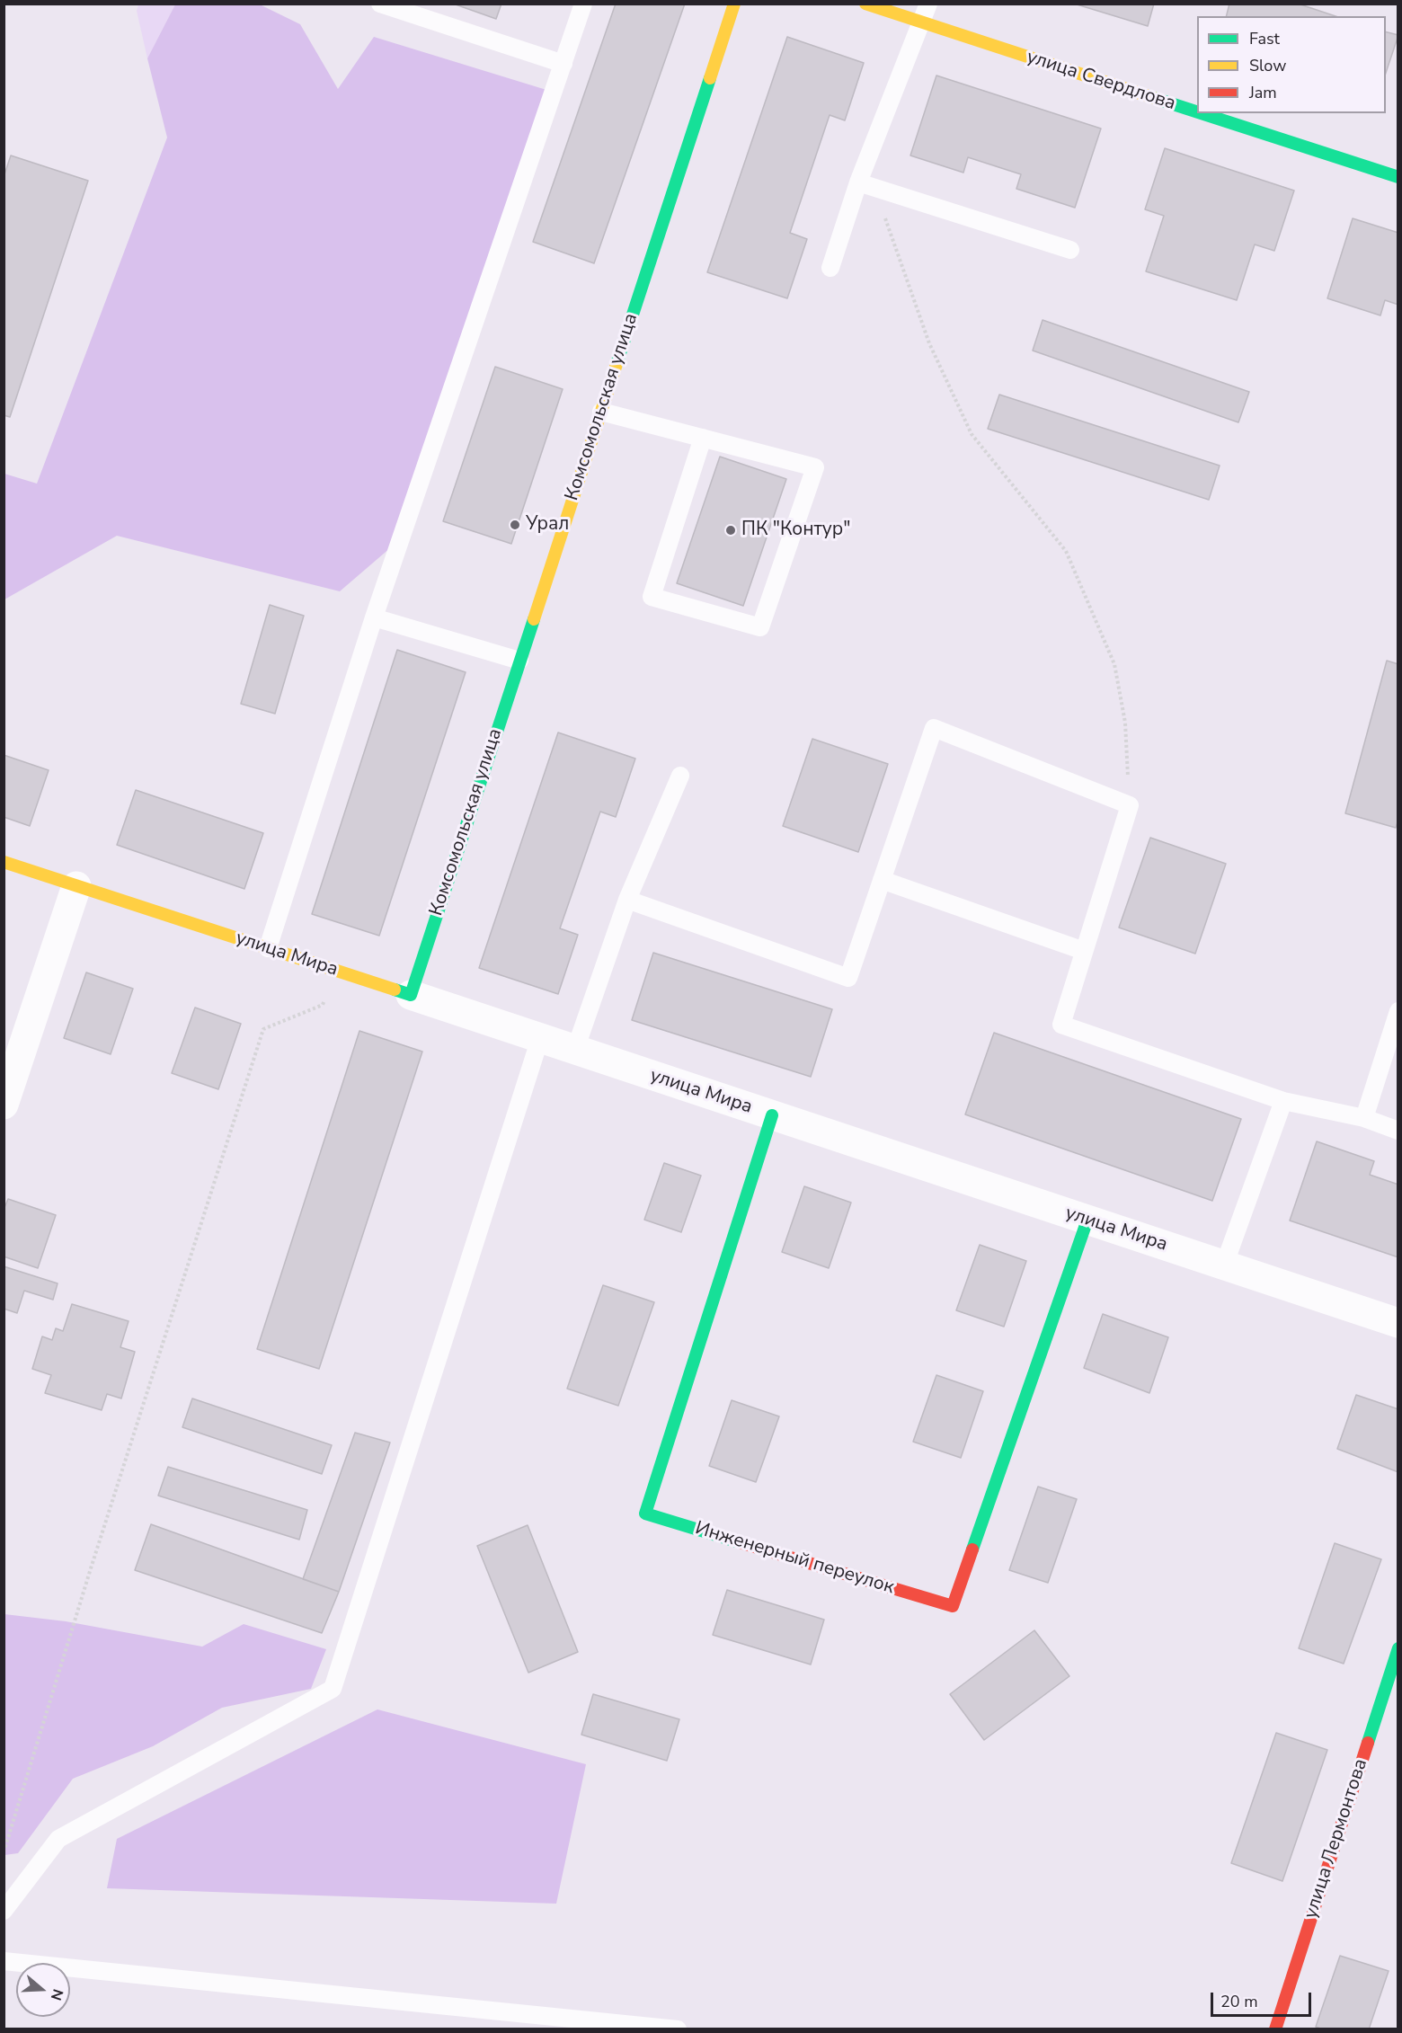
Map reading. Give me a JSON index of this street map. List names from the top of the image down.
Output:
{
  "streets": {
    "street": [
      "улица Свердлова",
      "Комсомольская улица",
      "улица Мира",
      "Инженерный переулок",
      "улица Лермонтова"
    ]
  },
  "crossings": [
    ["Комсомольская улица", "улица Мира"],
    ["улица Мира", "Инженерный переулок"]
  ],
  "places": ["Урал", "ПК \"Контур\""],
  "legend": ["Fast", "Slow", "Jam"],
  "scale_bar": "20 m",
  "north": "right"
}
